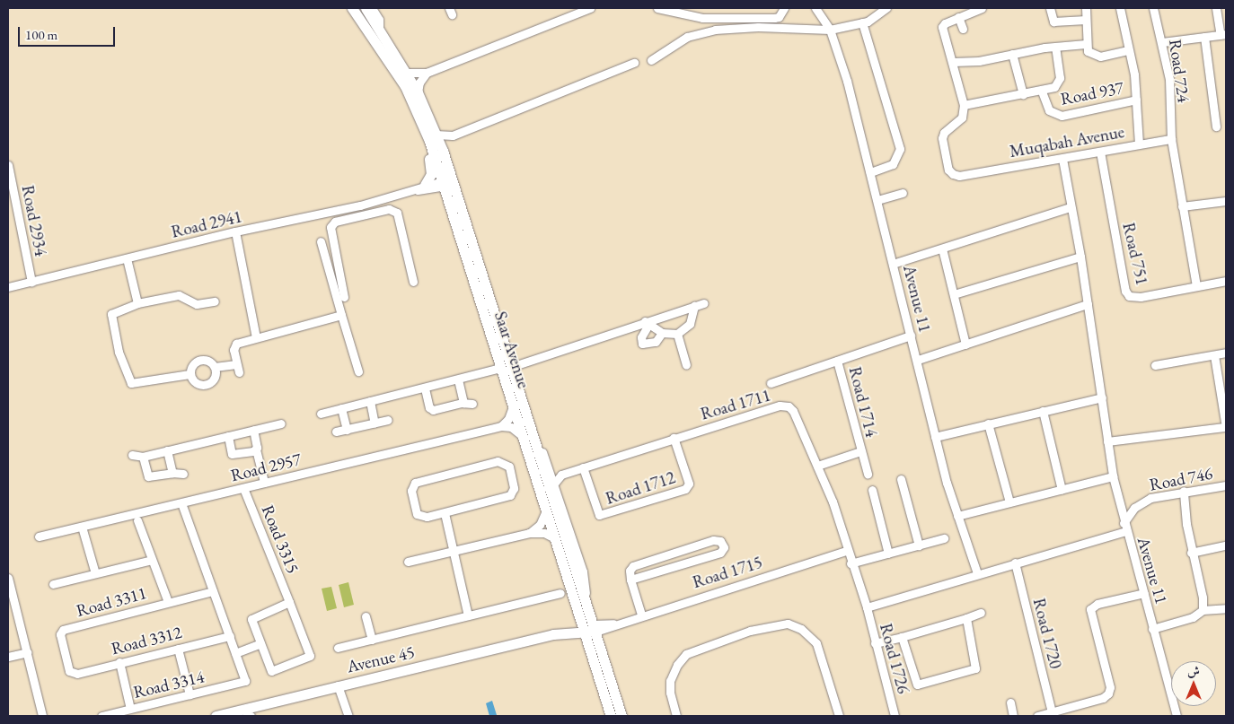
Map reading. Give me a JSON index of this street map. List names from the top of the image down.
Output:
{
  "streets": {
    "street": [
      "Road 724",
      "Road 937",
      "Muqabah Avenue",
      "Road 2934",
      "Road 2941",
      "Road 751",
      "Avenue 11",
      "Saar Avenue",
      "Road 1714",
      "Road 1711",
      "Road 2957",
      "Road 746",
      "Road 1712",
      "Road 3315",
      "Road 1715",
      "Road 3311",
      "Road 1720",
      "Road 3312",
      "Road 1726",
      "Avenue 45",
      "Road 3314"
    ]
  },
  "crossings": [
    ["Road 724", "Muqabah Avenue"],
    ["Road 937", "Muqabah Avenue"],
    ["Muqabah Avenue", "Road 751"],
    ["Road 2934", "Road 2941"],
    ["Road 2941", "Saar Avenue"],
    ["Avenue 11", "Road 1714"],
    ["Avenue 11", "Road 1711"],
    ["Avenue 11", "Road 746"],
    ["Avenue 11", "Road 1720"],
    ["Avenue 11", "Road 1726"],
    ["Saar Avenue", "Road 1715"],
    ["Saar Avenue", "Avenue 45"],
    ["Road 1714", "Road 1711"],
    ["Road 1711", "Road 1712"],
    ["Road 1711", "Road 1715"],
    ["Road 1711", "Road 1726"],
    ["Road 2957", "Road 3315"],
    ["Road 1715", "Avenue 45"],
    ["Road 3311", "Road 3312"]
  ],
  "scale_bar": "100 m",
  "north": "top"
}
